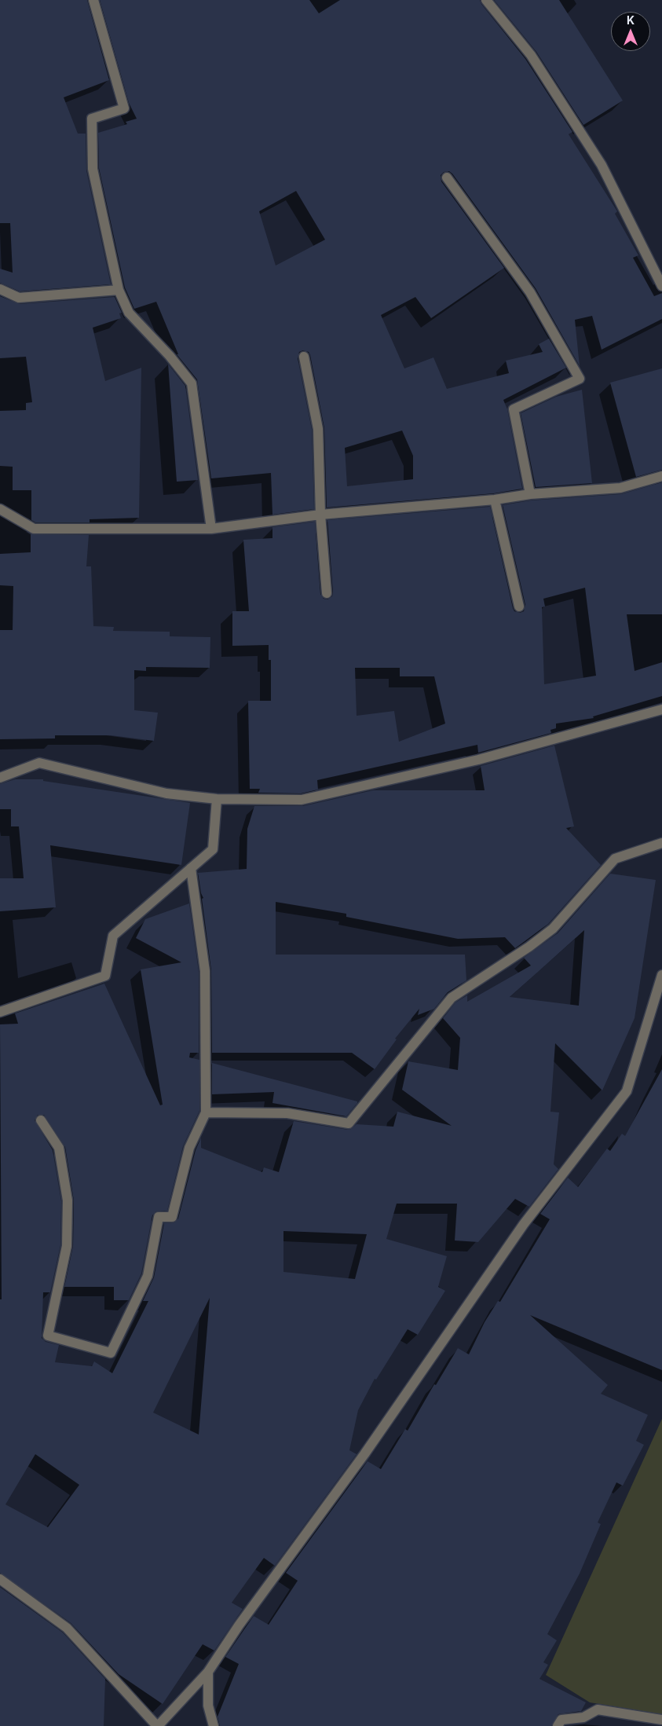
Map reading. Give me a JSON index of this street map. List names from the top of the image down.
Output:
{
  "north": "top"
}
